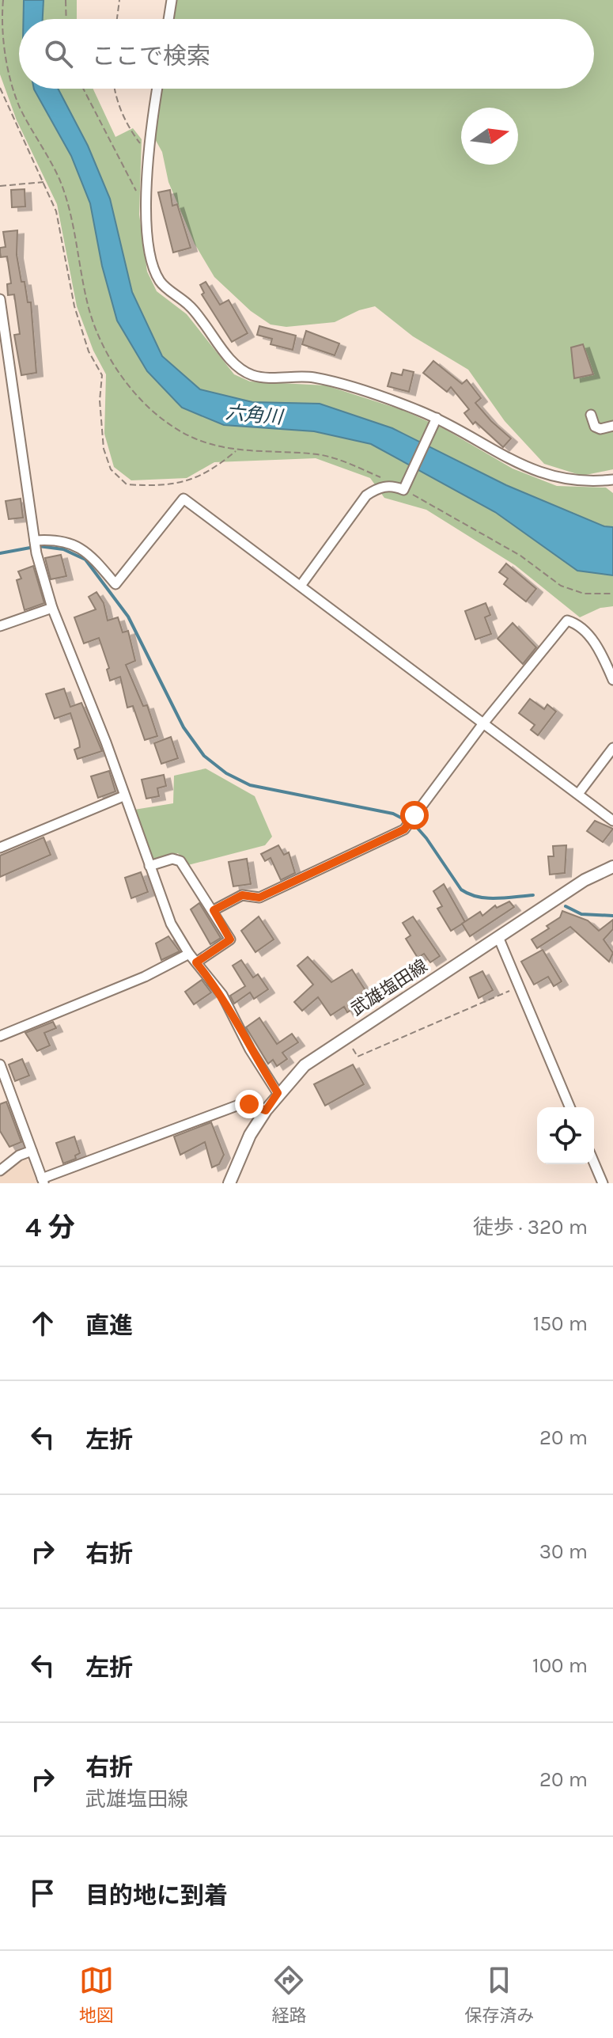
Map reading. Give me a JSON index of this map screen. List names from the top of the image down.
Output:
{
  "streets": {
    "main road": ["武雄塩田線"]
  },
  "water": ["六角川"],
  "north": "right",
  "page": {
    "search": "ここで検索",
    "heading": ["4 分", "徒歩 · 320 m"],
    "list": [
      ["直進", "150 m"],
      ["左折", "20 m"],
      ["右折", "30 m"],
      ["左折", "100 m"],
      ["右折", "武雄塩田線", "20 m"],
      "目的地に到着"
    ],
    "nav": ["地図", "経路", "保存済み"]
  }
}
